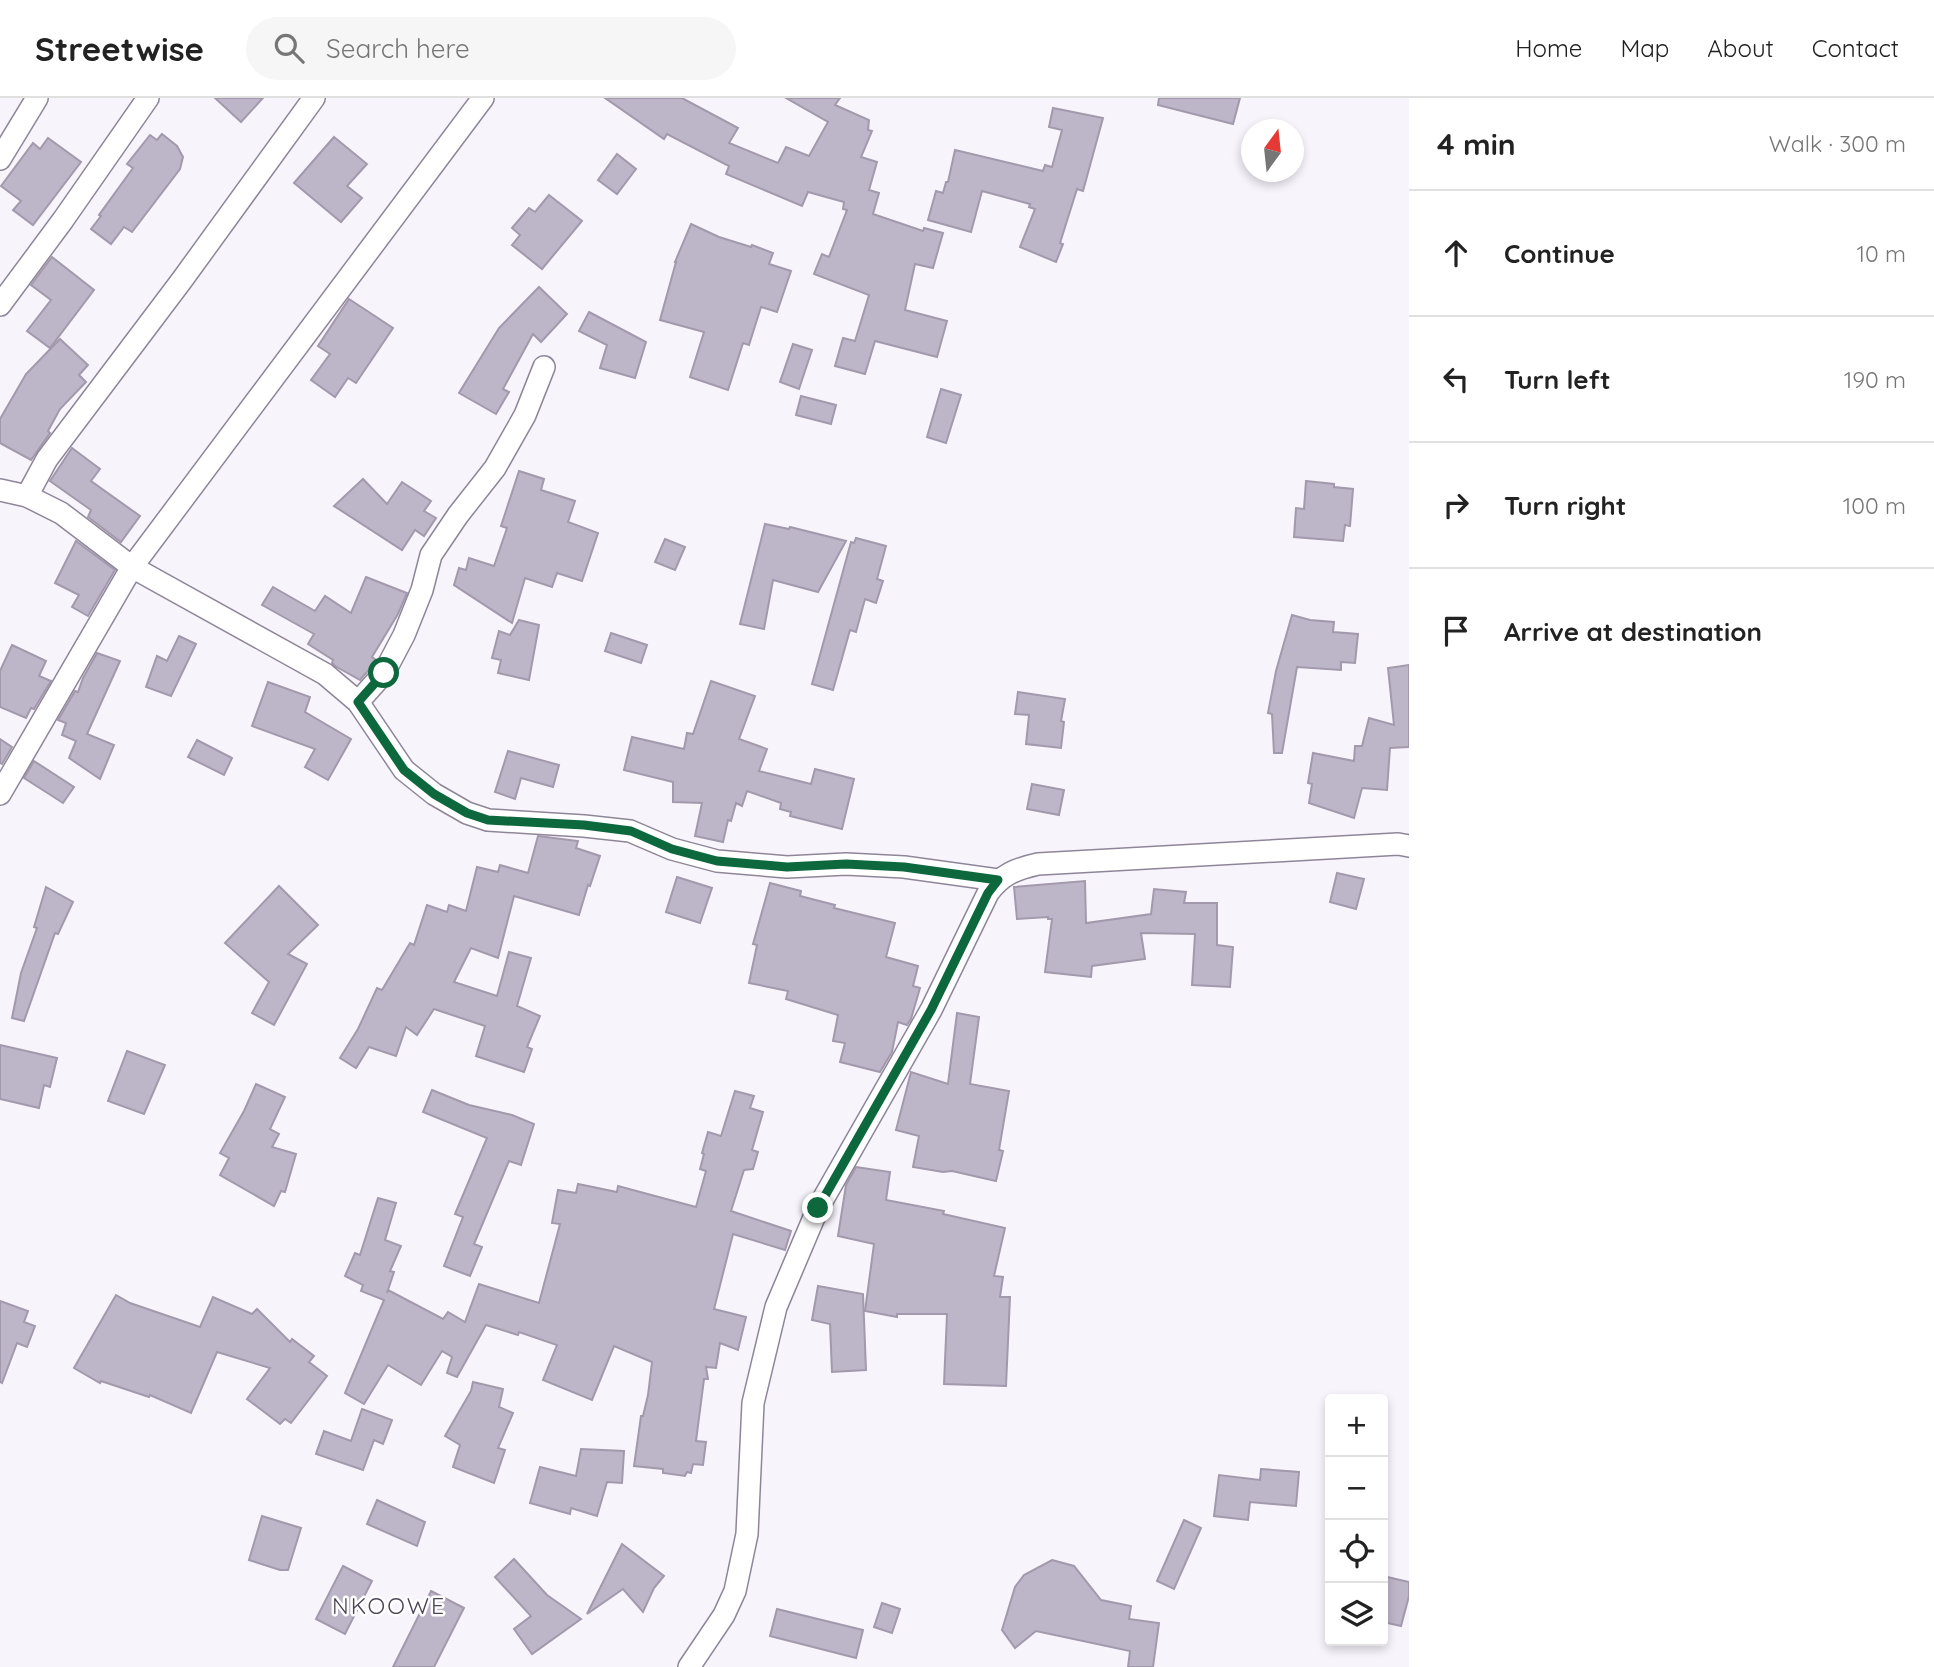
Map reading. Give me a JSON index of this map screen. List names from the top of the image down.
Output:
{
  "districts": ["NKOOWE"],
  "north": "top",
  "page": {
    "header": "Streetwise",
    "search": "Search here",
    "nav": [
      "Home",
      "Map",
      "About",
      "Contact"
    ],
    "heading": ["4 min", "Walk · 300 m"],
    "list": [
      ["Continue", "10 m"],
      ["Turn left", "190 m"],
      ["Turn right", "100 m"],
      "Arrive at destination"
    ],
    "map_buttons": ["+", "−"]
  }
}
